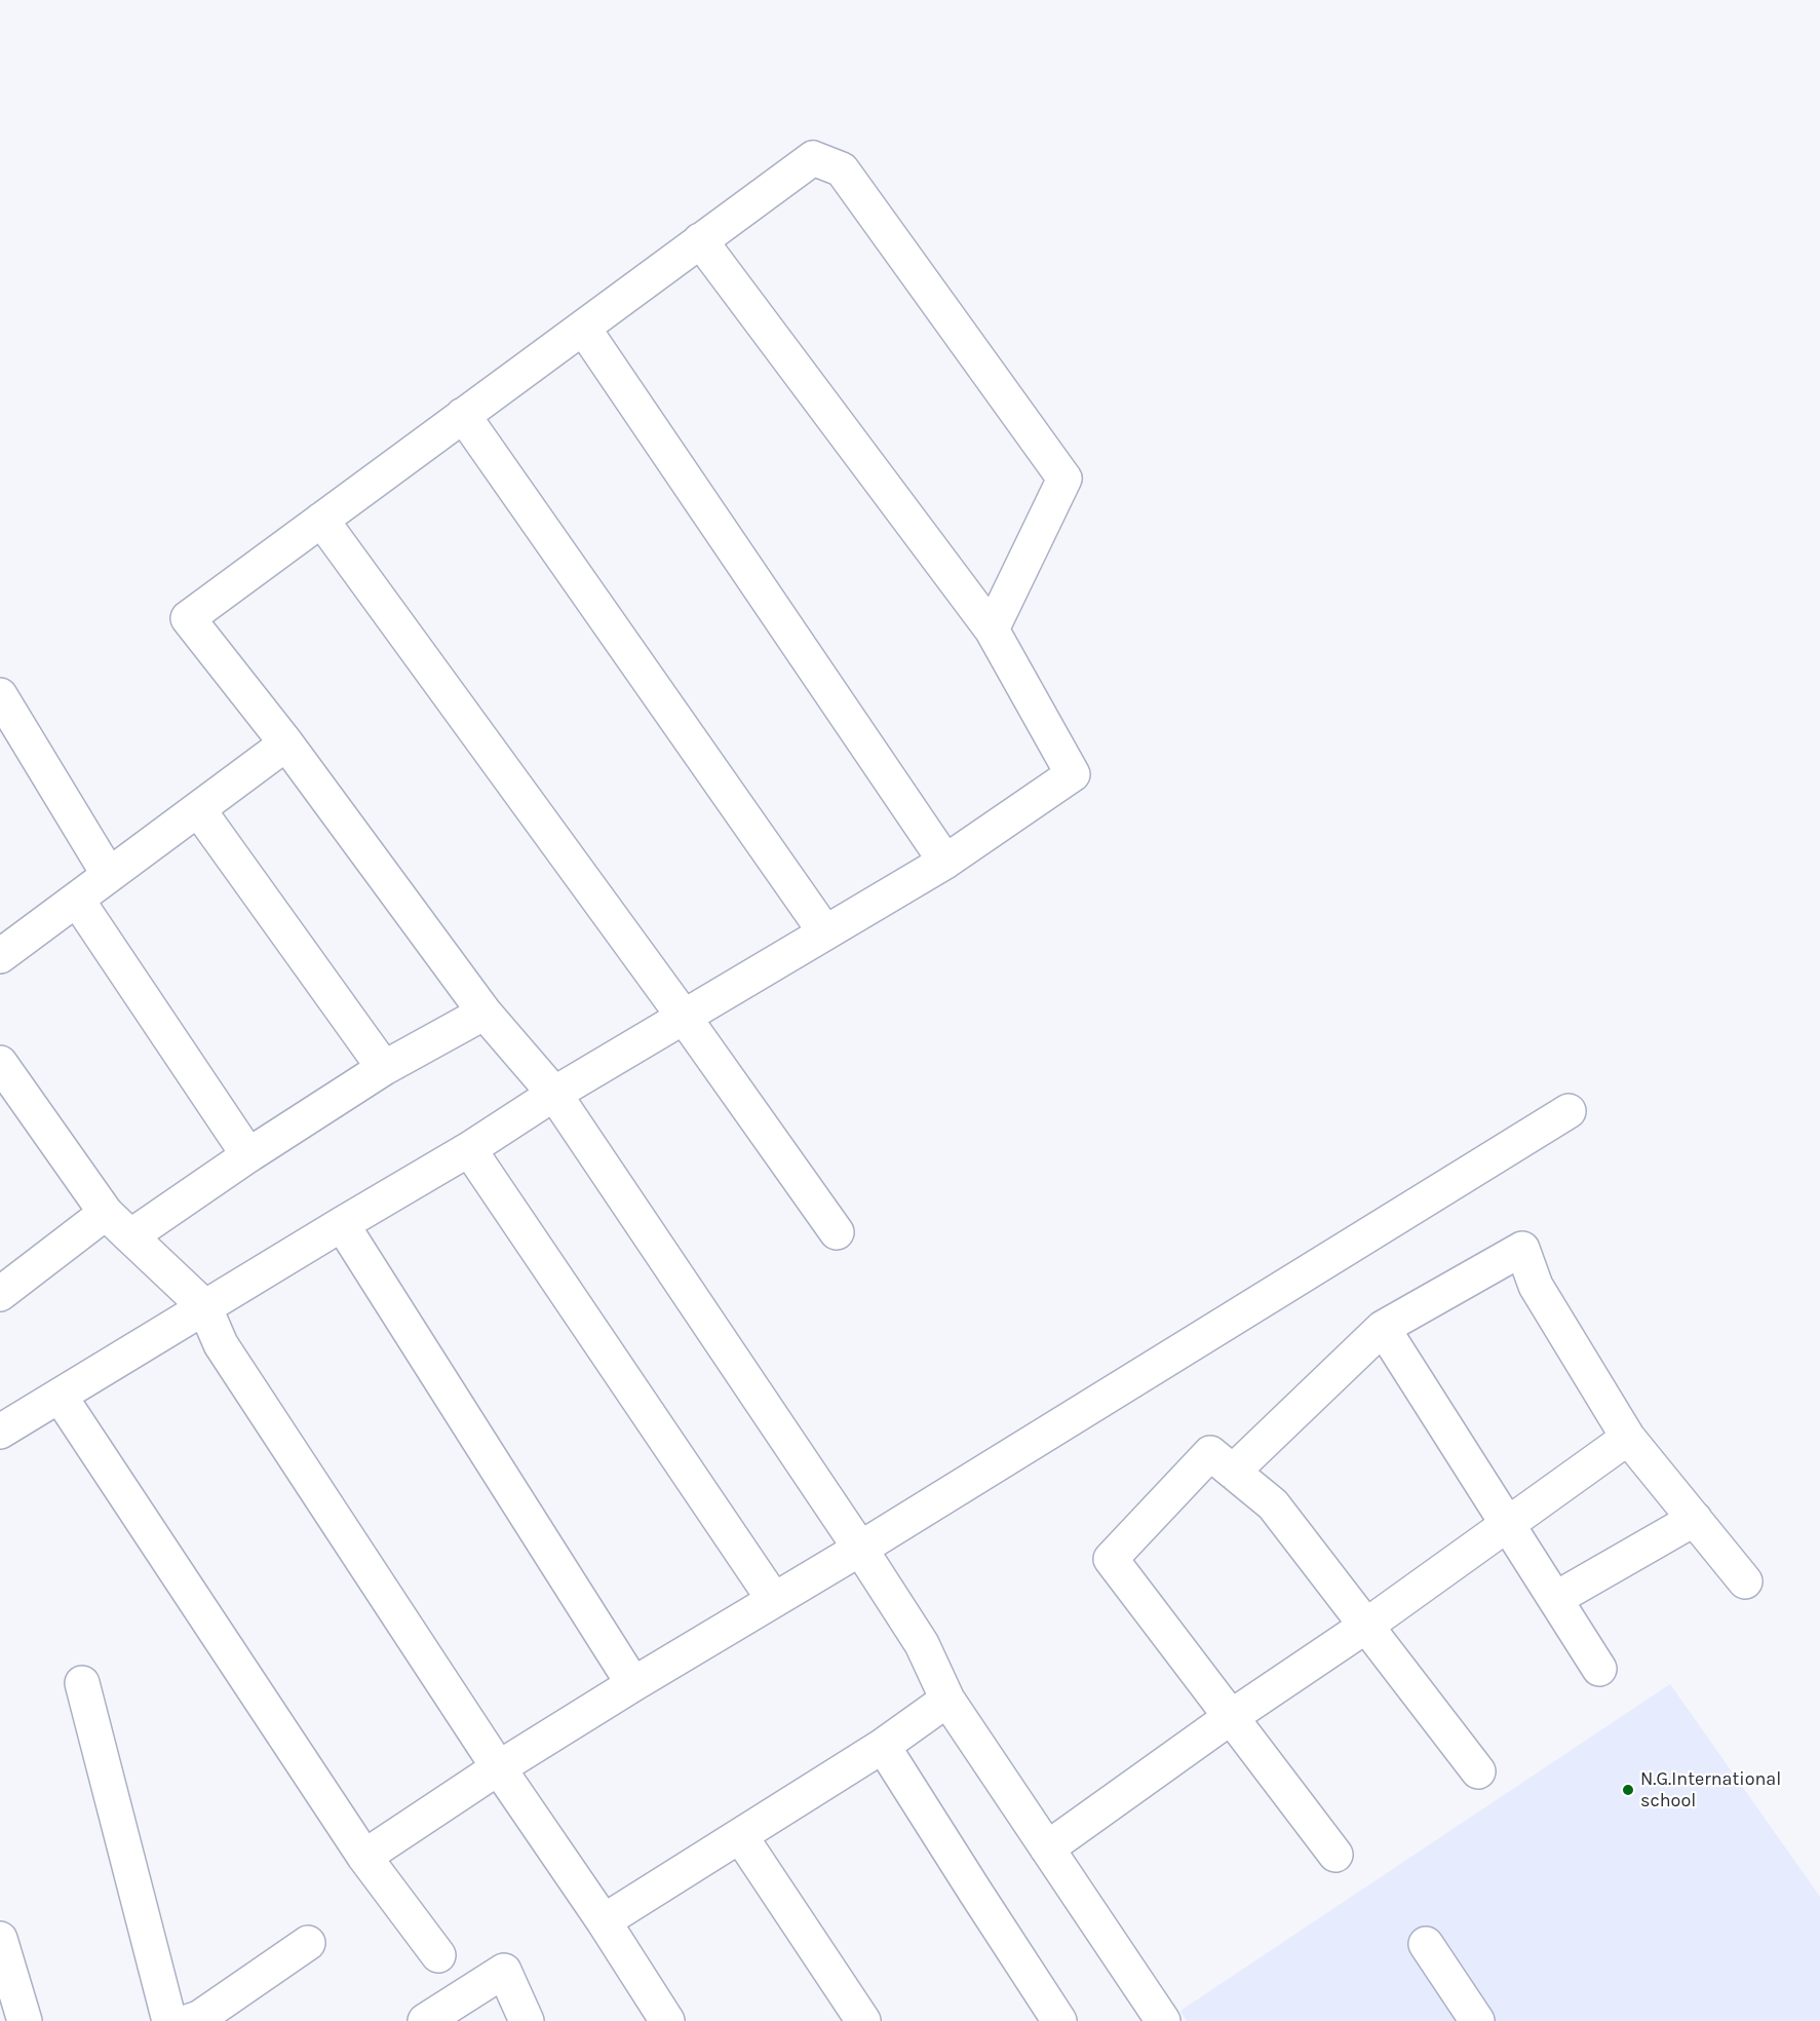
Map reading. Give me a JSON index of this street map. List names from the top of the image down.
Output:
{
  "places": ["N.G.International school"]
}
